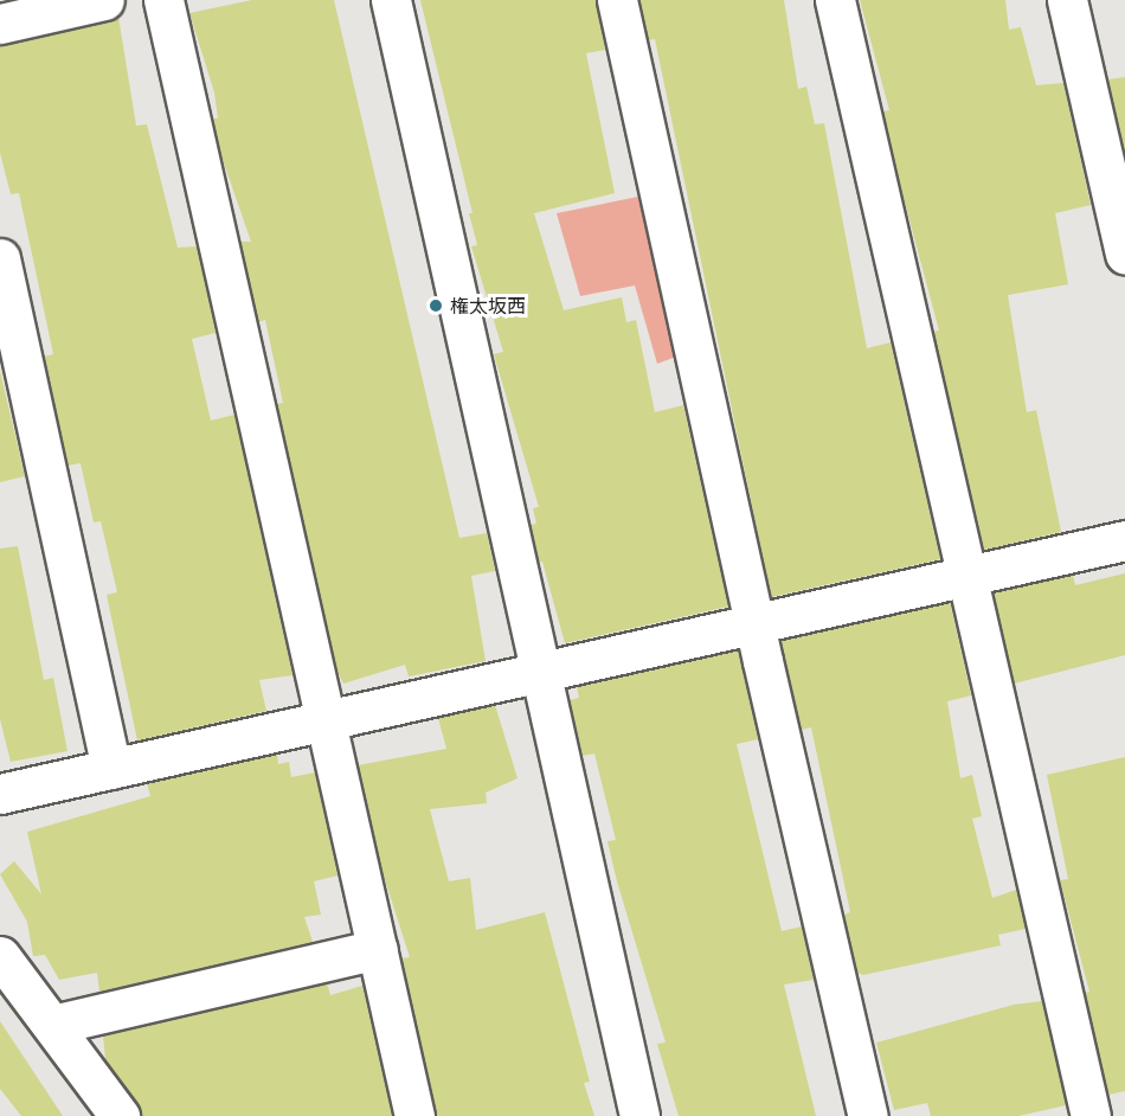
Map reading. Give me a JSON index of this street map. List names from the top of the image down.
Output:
{
  "places": ["権太坂西"]
}
